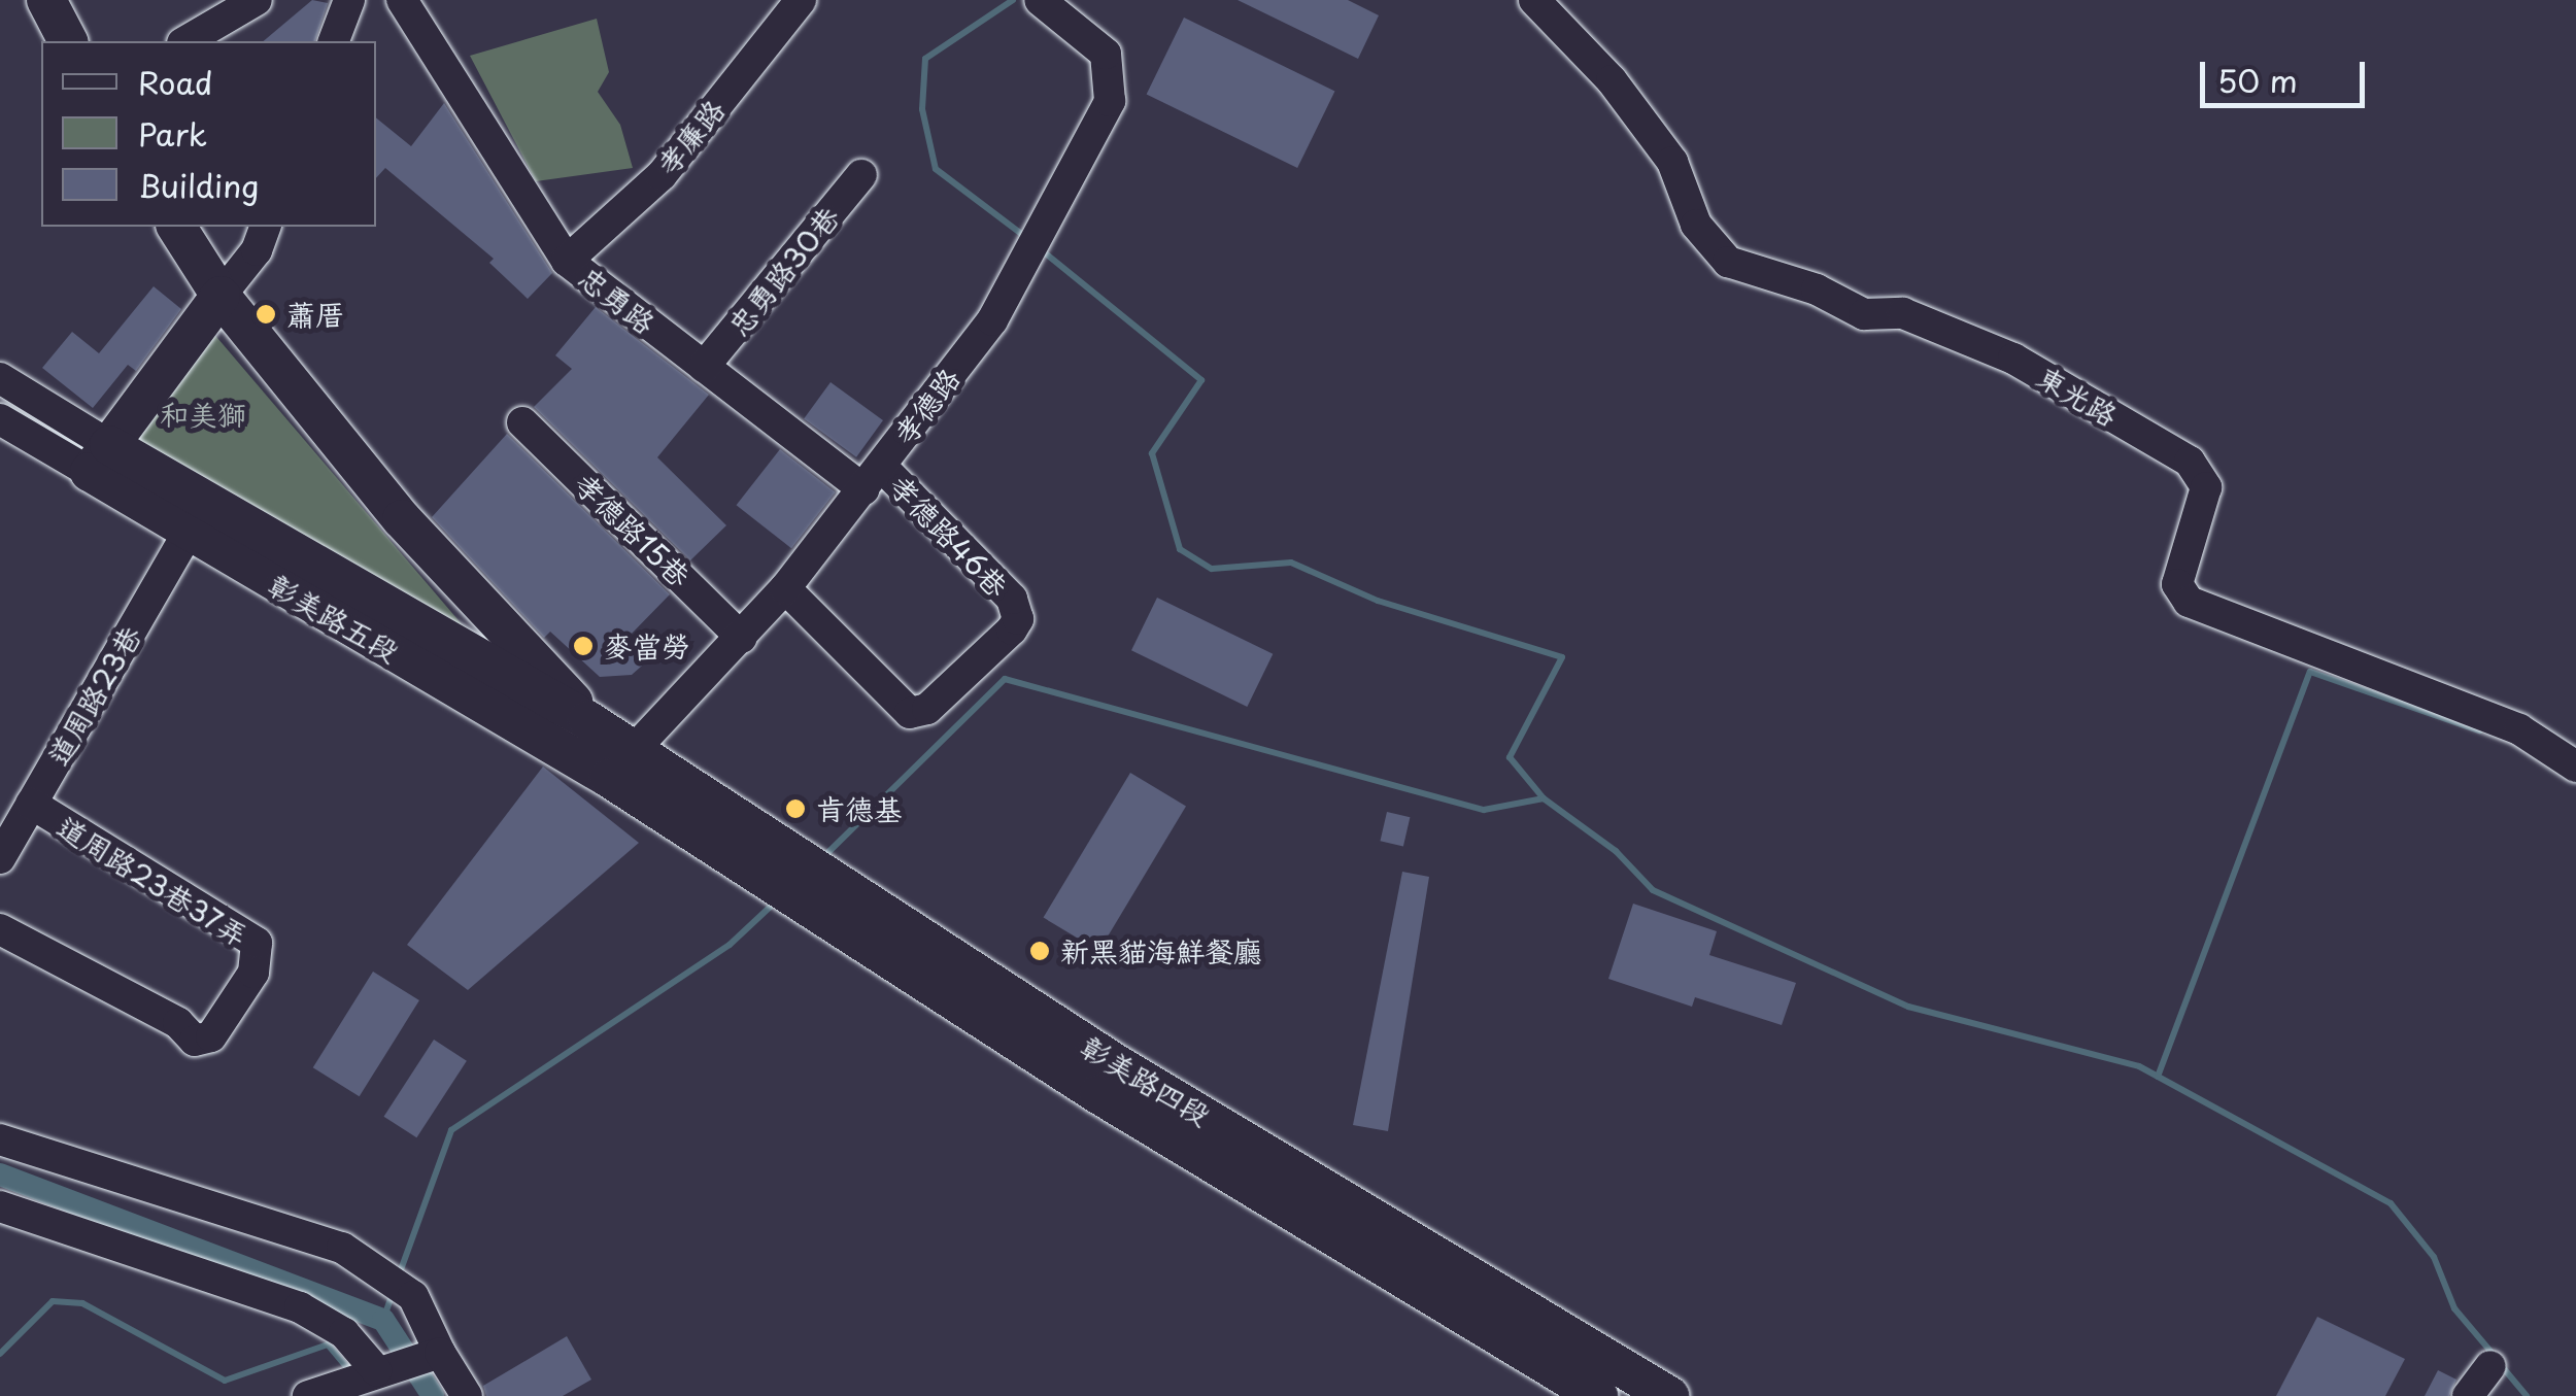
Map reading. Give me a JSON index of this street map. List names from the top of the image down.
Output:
{
  "streets": {
    "main road": ["彰美路五段", "彰美路四段"],
    "street": [
      "孝廉路",
      "忠勇路30巷",
      "忠勇路",
      "東光路",
      "孝德路",
      "孝德路15巷",
      "孝德路46巷",
      "道周路23巷",
      "道周路23巷37弄"
    ]
  },
  "crossings": [
    ["孝廉路", "忠勇路"],
    ["忠勇路30巷", "忠勇路"],
    ["忠勇路", "孝德路"],
    ["忠勇路", "孝德路46巷"],
    ["孝德路", "孝德路15巷"],
    ["孝德路", "孝德路46巷"],
    ["孝德路", "彰美路五段"],
    ["孝德路", "彰美路四段"],
    ["彰美路五段", "道周路23巷"],
    ["彰美路五段", "彰美路四段"],
    ["道周路23巷", "道周路23巷37弄"]
  ],
  "parks": ["和美獅"],
  "places": [
    "蕭厝",
    "麥當勞",
    "肯德基",
    "新黑貓海鮮餐廳"
  ],
  "legend": ["Road", "Park", "Building"],
  "scale_bar": "50 m"
}
